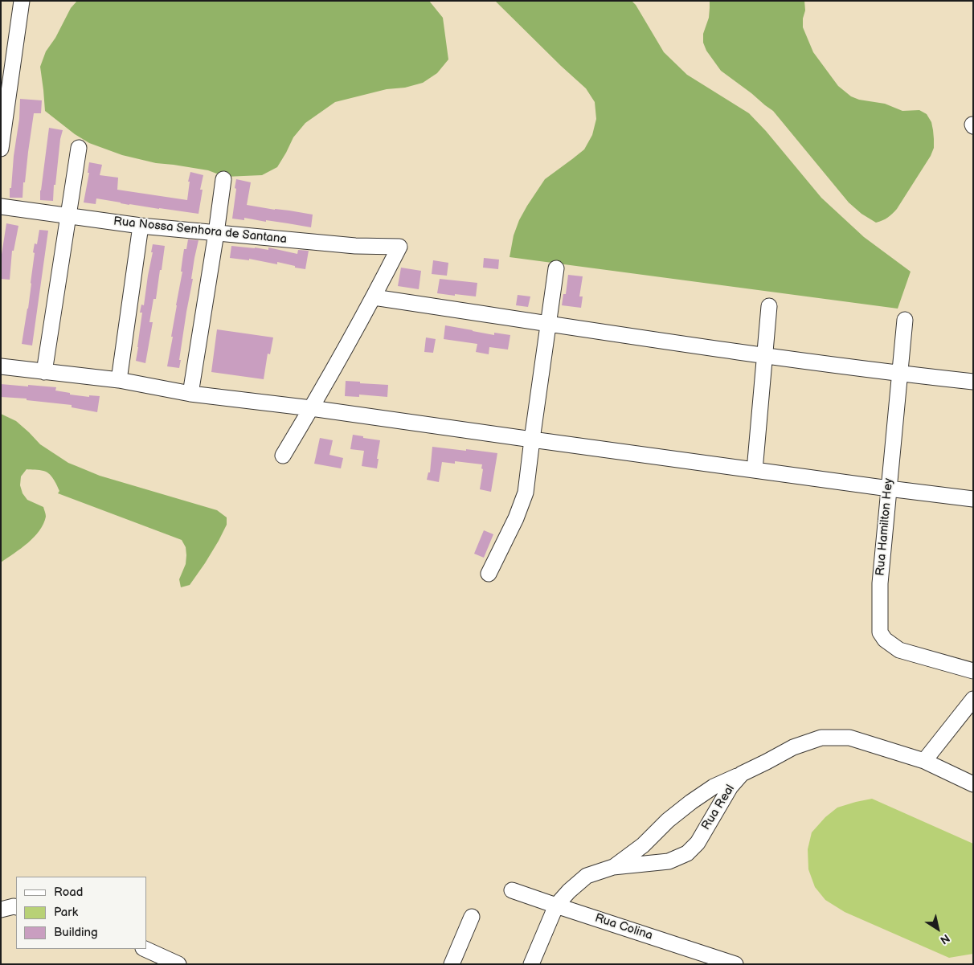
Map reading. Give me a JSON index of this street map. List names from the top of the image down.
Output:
{
  "streets": {
    "street": [
      "Rua Nossa Senhora de Santana",
      "Rua Hamilton Hey",
      "Rua Real",
      "Rua Colina"
    ]
  },
  "crossings": [
    ["Rua Real", "Rua Colina"]
  ],
  "legend": ["Road", "Park", "Building"],
  "north": "bottom right"
}
